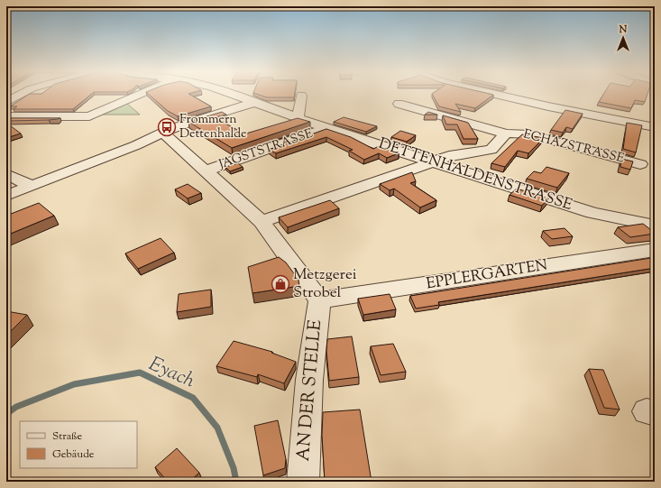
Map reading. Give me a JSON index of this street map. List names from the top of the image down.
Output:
{
  "streets": {
    "street": [
      "ECHAZSTRASSE",
      "JAGSTSTRASSE",
      "DETTENHALDENSTRASSE",
      "EPPLERGARTEN",
      "AN DER STELLE"
    ]
  },
  "crossings": [
    ["JAGSTSTRASSE", "DETTENHALDENSTRASSE"],
    ["EPPLERGARTEN", "AN DER STELLE"]
  ],
  "water": ["Eyach"],
  "places": {
    "bus stop": ["Frommern Dettenhalde"],
    "shop": ["Metzgerei Strobel"]
  },
  "legend": ["Straße", "Gebäude"],
  "north": "top"
}
